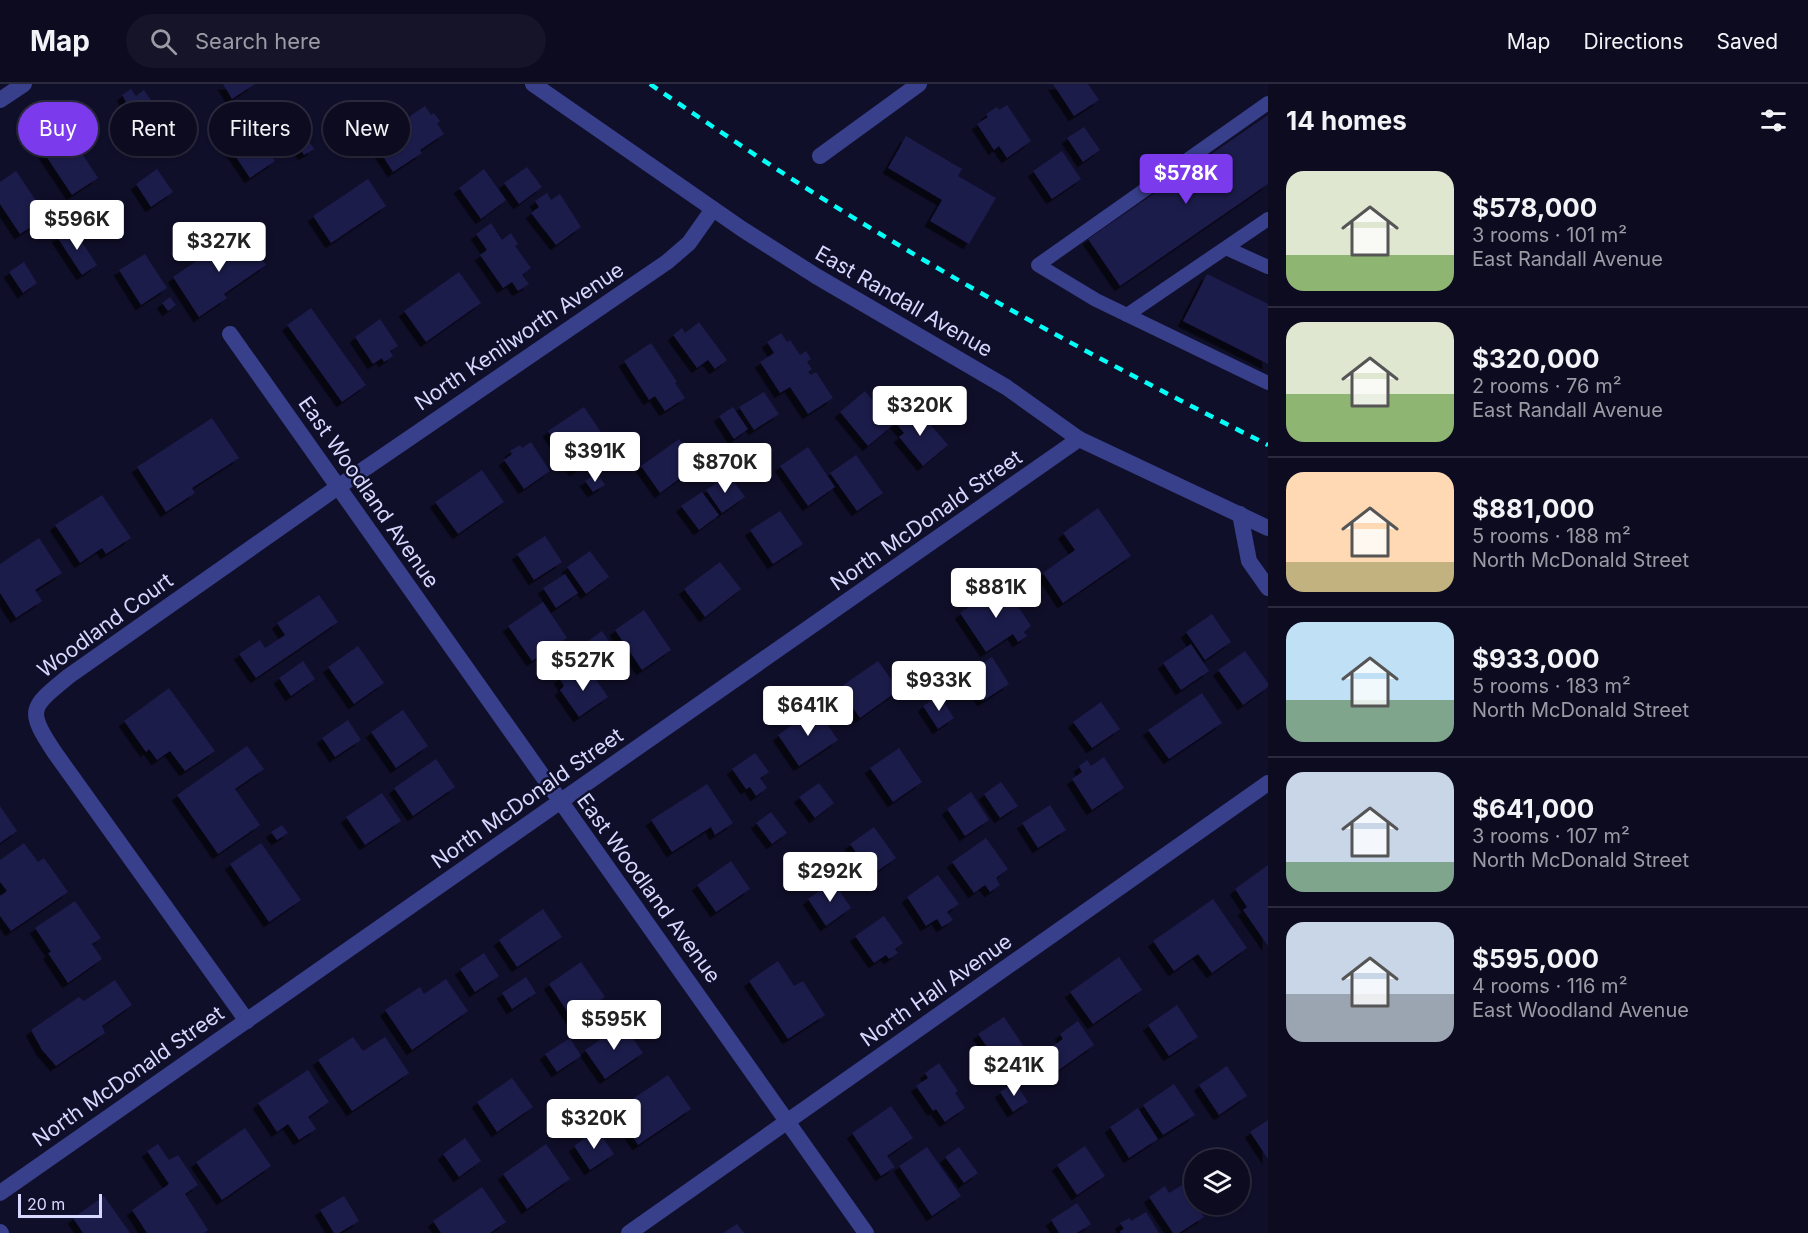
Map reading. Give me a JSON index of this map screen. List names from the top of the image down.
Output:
{
  "streets": {
    "street": [
      "East Randall Avenue",
      "North Kenilworth Avenue",
      "East Woodland Avenue",
      "North McDonald Street",
      "Woodland Court",
      "North Hall Avenue"
    ]
  },
  "crossings": [
    ["East Randall Avenue", "North Kenilworth Avenue"],
    ["East Randall Avenue", "North McDonald Street"],
    ["North Kenilworth Avenue", "East Woodland Avenue"],
    ["North Kenilworth Avenue", "Woodland Court"],
    ["East Woodland Avenue", "North McDonald Street"],
    ["East Woodland Avenue", "Woodland Court"],
    ["East Woodland Avenue", "North Hall Avenue"],
    ["North McDonald Street", "Woodland Court"]
  ],
  "scale_bar": "20 m",
  "page": {
    "header": "Map",
    "search": "Search here",
    "nav": ["Map", "Directions", "Saved"],
    "heading": "14 homes",
    "chip": [
      "Buy",
      "Rent",
      "Filters",
      "New"
    ],
    "price": [
      "$578K",
      "$596K",
      "$327K",
      "$320K",
      "$391K",
      "$870K",
      "$881K",
      "$527K",
      "$933K",
      "$641K",
      "$292K",
      "$595K",
      "$241K",
      "$320K"
    ],
    "list": [
      {
        "name": "$578,000",
        "note": "3 rooms · 101 m² · East Randall Avenue"
      },
      {
        "name": "$320,000",
        "note": "2 rooms · 76 m² · East Randall Avenue"
      },
      {
        "name": "$881,000",
        "note": "5 rooms · 188 m² · North McDonald Street"
      },
      {
        "name": "$933,000",
        "note": "5 rooms · 183 m² · North McDonald Street"
      },
      {
        "name": "$641,000",
        "note": "3 rooms · 107 m² · North McDonald Street"
      },
      {
        "name": "$595,000",
        "note": "4 rooms · 116 m² · East Woodland Avenue"
      }
    ],
    "scale": "20 m"
  }
}
